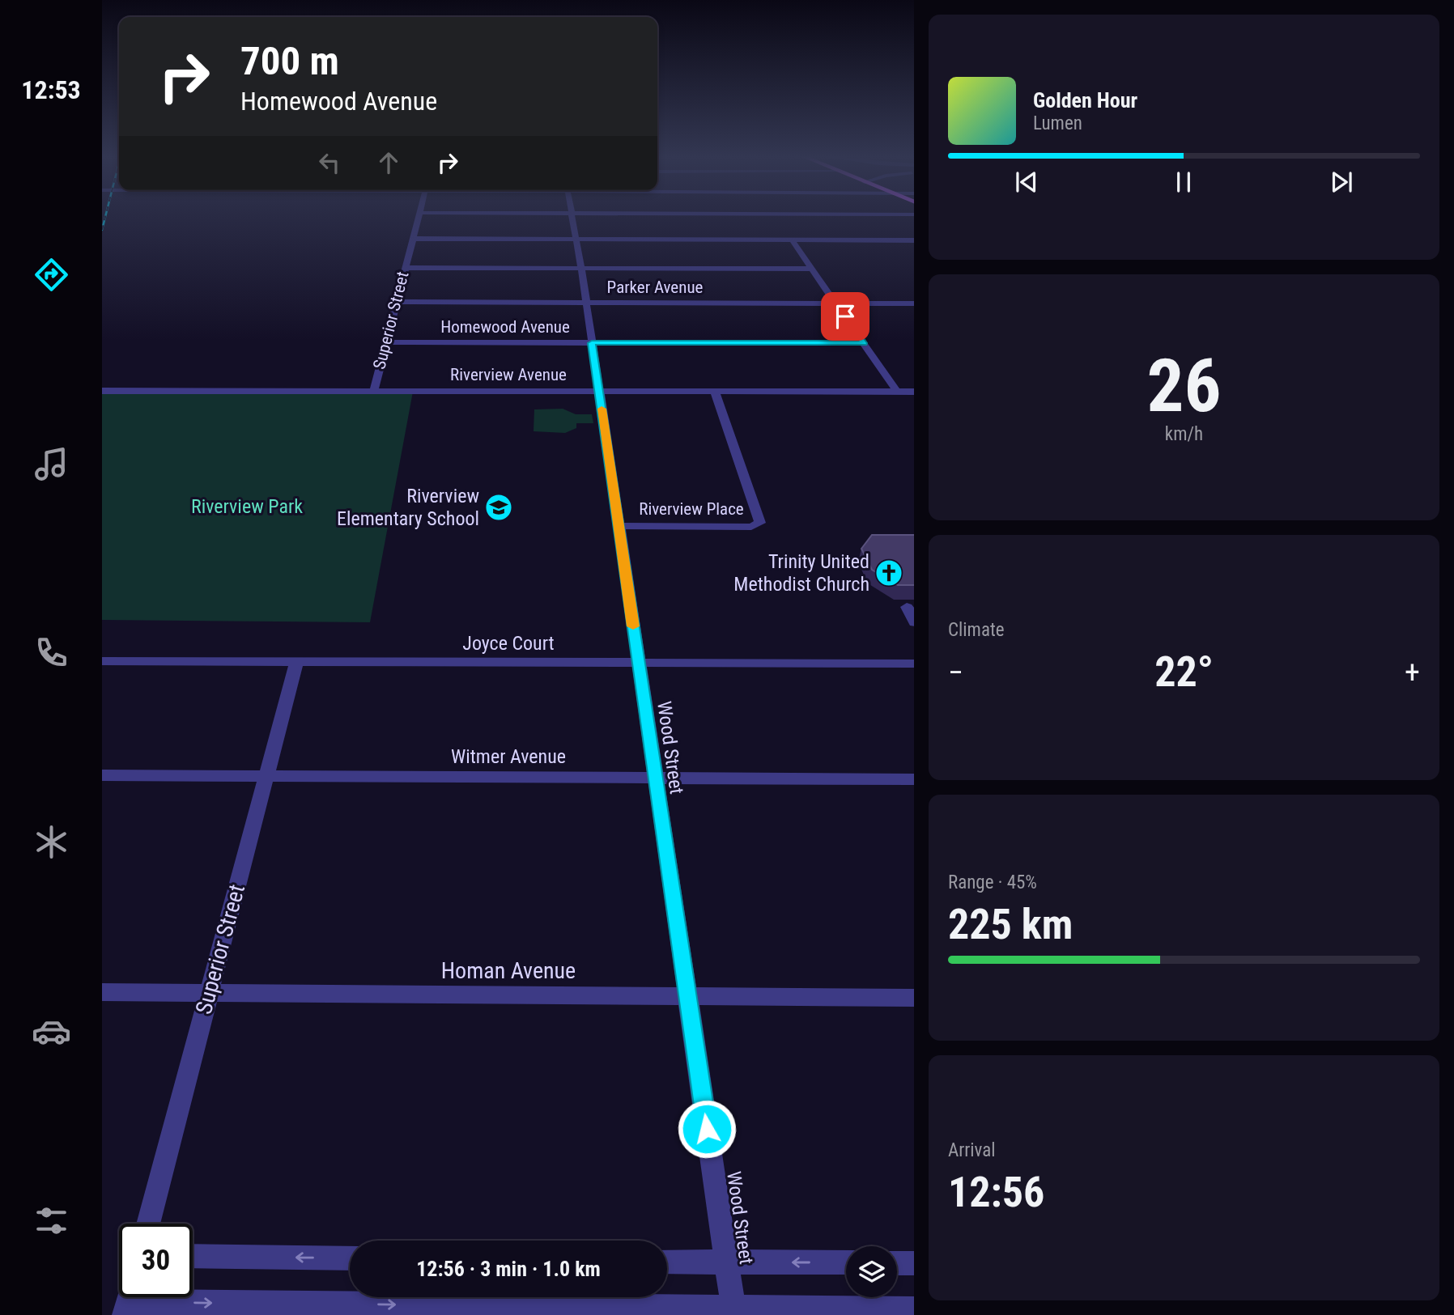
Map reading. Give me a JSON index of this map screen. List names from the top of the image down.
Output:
{
  "streets": {
    "street": [
      "Parker Avenue",
      "Superior Street",
      "Homewood Avenue",
      "Riverview Avenue",
      "Riverview Place",
      "Joyce Court",
      "Wood Street",
      "Witmer Avenue",
      "Homan Avenue"
    ]
  },
  "crossings": [
    ["Parker Avenue", "Superior Street"],
    ["Parker Avenue", "Wood Street"],
    ["Superior Street", "Homewood Avenue"],
    ["Superior Street", "Riverview Avenue"],
    ["Superior Street", "Joyce Court"],
    ["Superior Street", "Witmer Avenue"],
    ["Superior Street", "Homan Avenue"],
    ["Homewood Avenue", "Wood Street"],
    ["Riverview Avenue", "Riverview Place"],
    ["Riverview Avenue", "Wood Street"],
    ["Riverview Place", "Wood Street"],
    ["Joyce Court", "Wood Street"],
    ["Wood Street", "Witmer Avenue"],
    ["Wood Street", "Homan Avenue"]
  ],
  "parks": ["Riverview Park"],
  "places": {
    "school or university": ["Riverview Elementary School"],
    "church": ["Trinity United Methodist Church"]
  },
  "page": {
    "tabs": "12:53",
    "turn": ["700 m", "Homewood Avenue"],
    "song": ["Golden Hour", "Lumen"],
    "tile": [
      ["26", "km/h"],
      "Climate",
      ["Range · 45%", "225 km"],
      ["Arrival", "12:56"]
    ],
    "heat": ["−", "22°", "+"],
    "limit": "30",
    "trip": "12:56 · 3 min · 1.0 km"
  }
}
